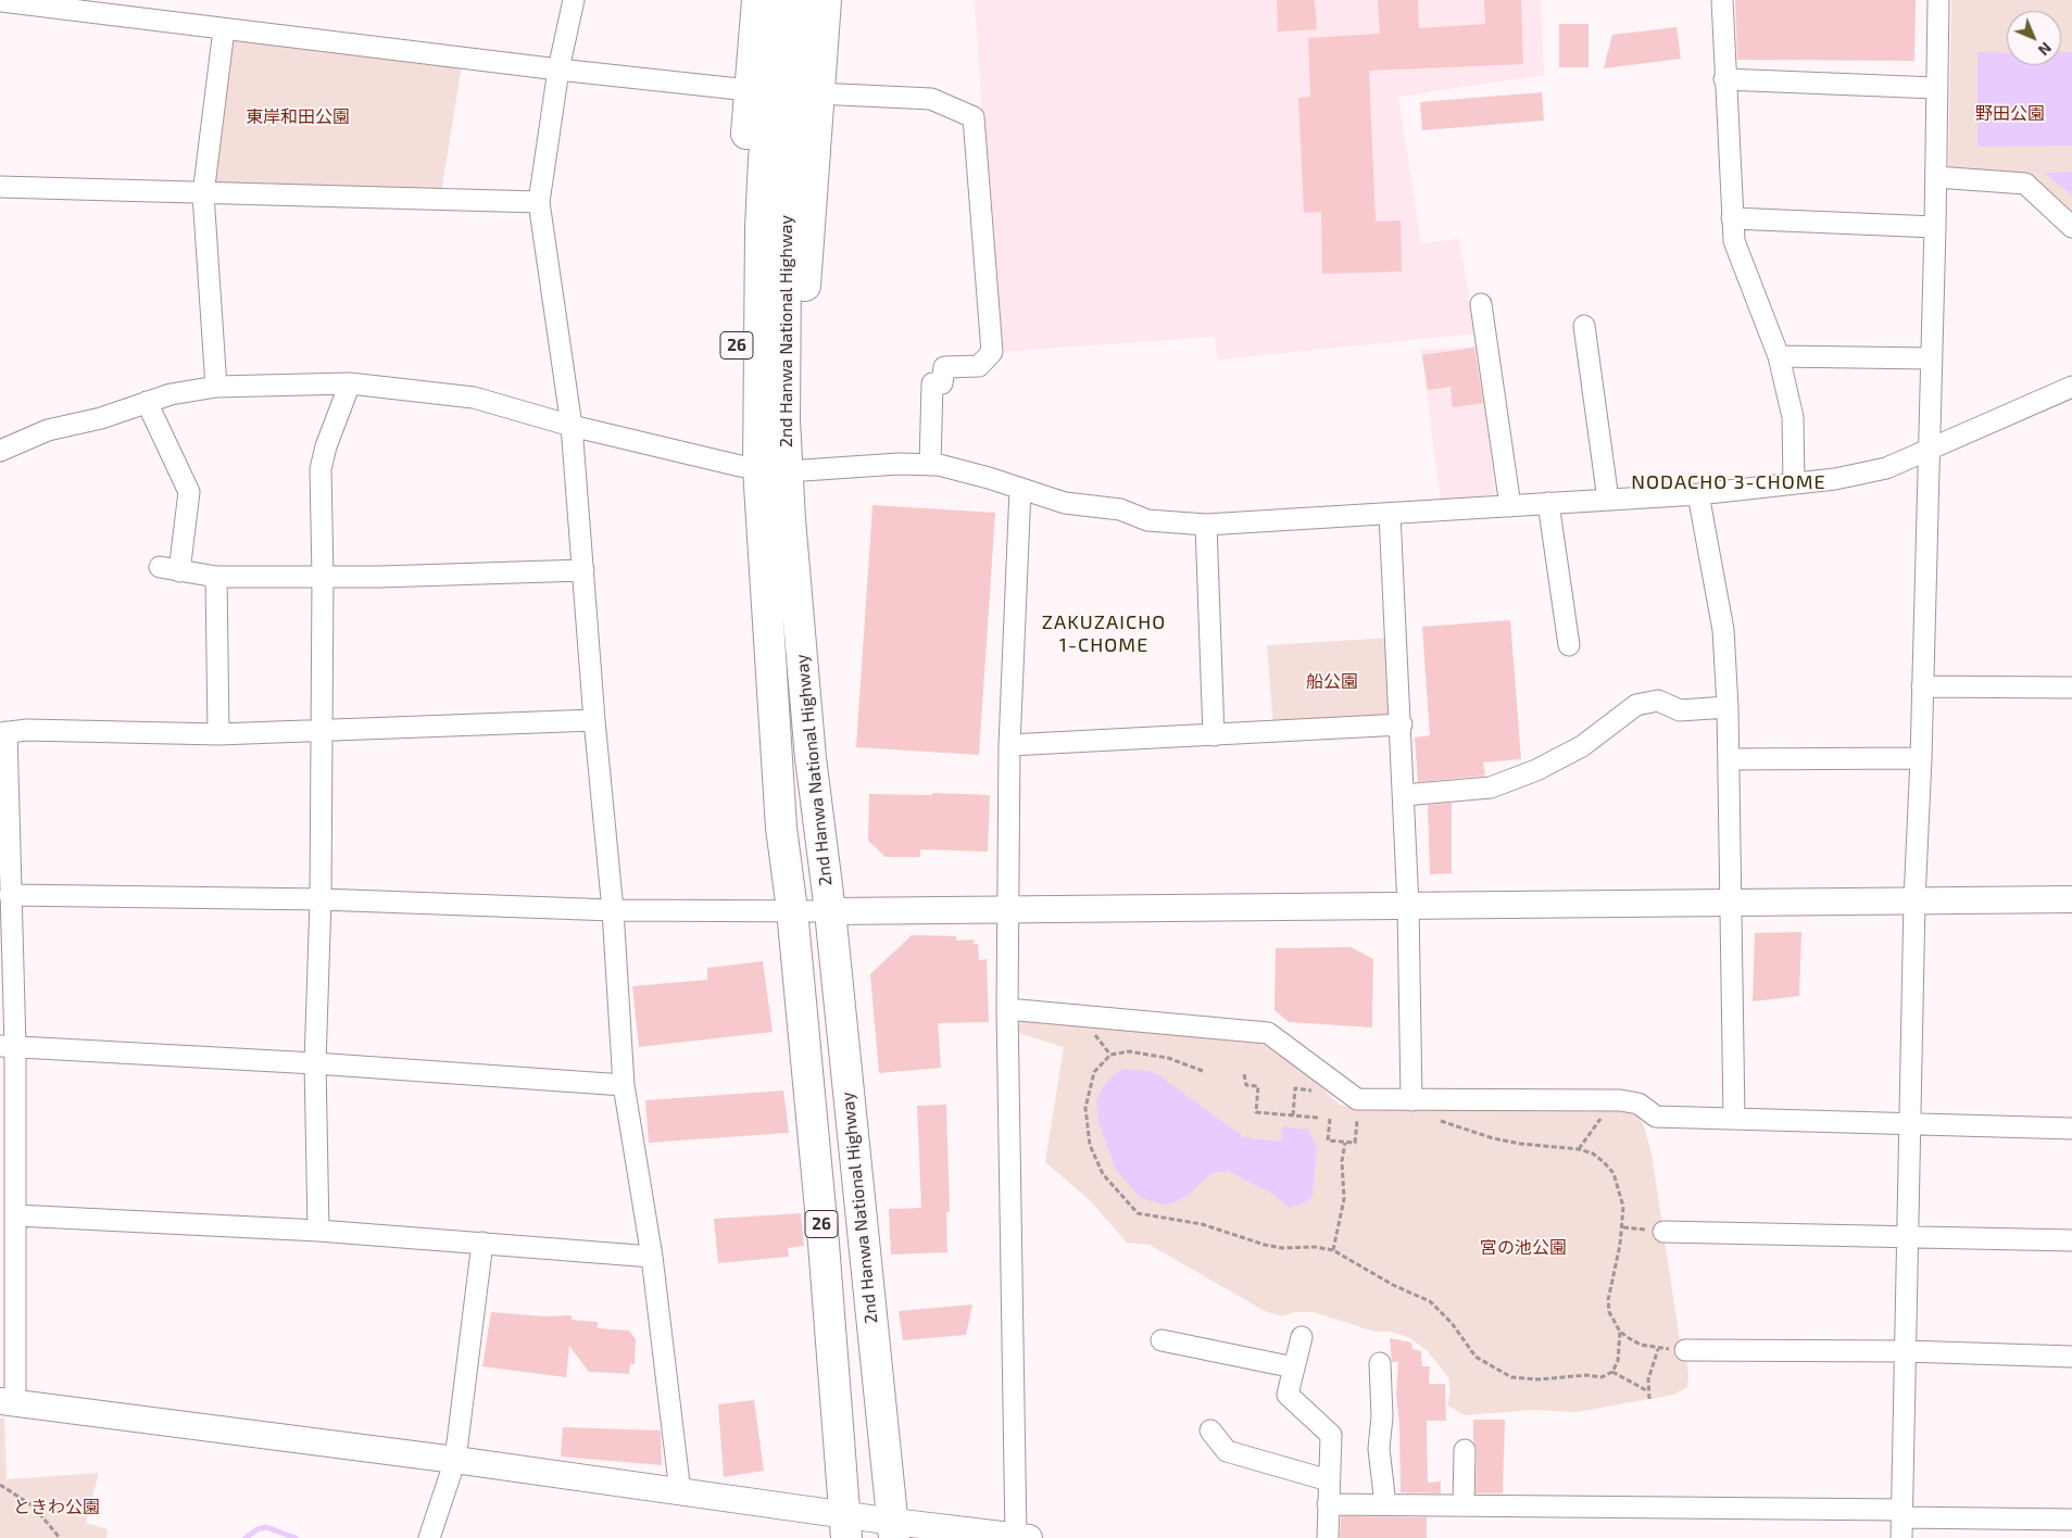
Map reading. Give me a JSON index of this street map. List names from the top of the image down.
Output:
{
  "streets": {
    "highway": ["2nd Hanwa National Highway", "26"]
  },
  "crossings": [
    ["2nd Hanwa National Highway", "26"]
  ],
  "districts": ["NODACHO 3-CHOME", "ZAKUZAICHO 1-CHOME"],
  "parks": [
    "野田公園",
    "東岸和田公園",
    "船公園",
    "宮の池公園",
    "ときわ公園"
  ],
  "north": "bottom right"
}
